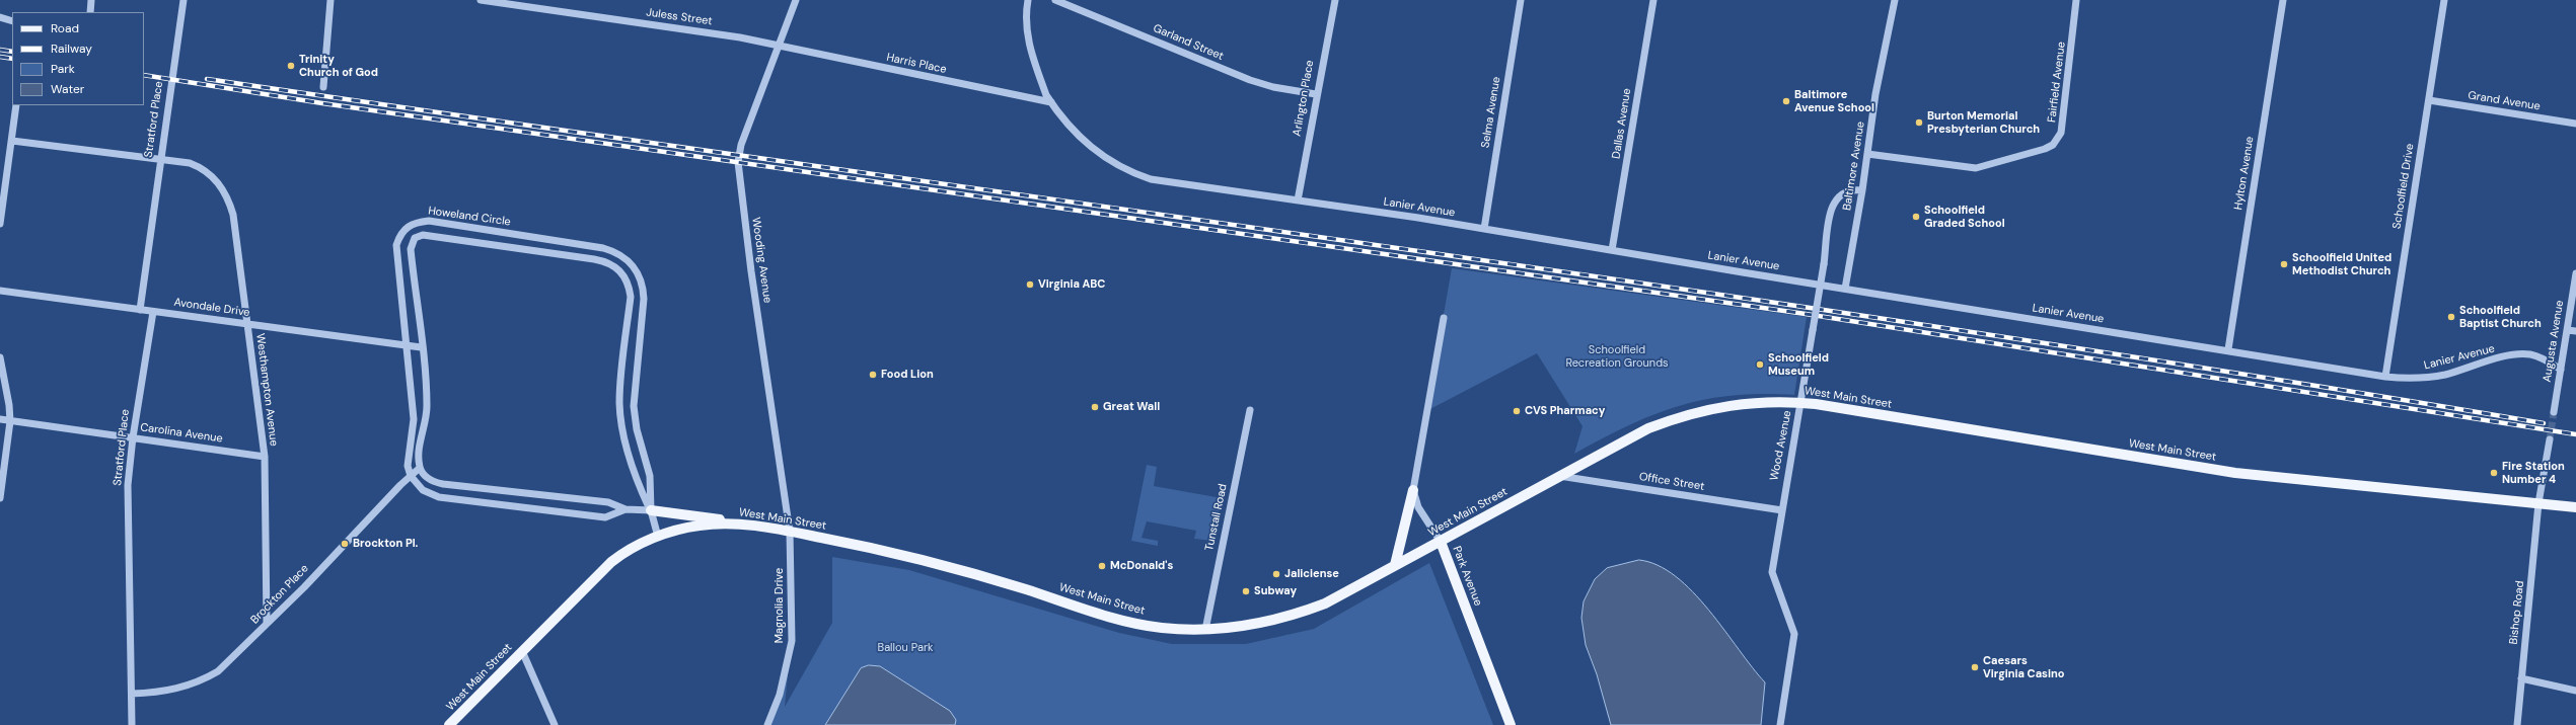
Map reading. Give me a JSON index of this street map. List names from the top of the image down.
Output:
{
  "streets": {
    "main road": ["West Main Street", "Park Avenue"],
    "street": [
      "Juless Street",
      "Garland Street",
      "Harris Place",
      "Fairfield Avenue",
      "Arlington Place",
      "Grand Avenue",
      "Selma Avenue",
      "Stratford Place",
      "Dallas Avenue",
      "Baltimore Avenue",
      "Hylton Avenue",
      "Schoolfield Drive",
      "Lanier Avenue",
      "Howeland Circle",
      "Wooding Avenue",
      "Avondale Drive",
      "Augusta Avenue",
      "Westhampton Avenue",
      "Carolina Avenue",
      "Wood Avenue",
      "Office Street",
      "Tunstall Road",
      "Brockton Place",
      "Magnolia Drive",
      "Bishop Road"
    ]
  },
  "crossings": [
    ["Juless Street", "Harris Place"],
    ["Juless Street", "Wooding Avenue"],
    ["Garland Street", "Arlington Place"],
    ["Harris Place", "Lanier Avenue"],
    ["Harris Place", "Wooding Avenue"],
    ["Fairfield Avenue", "Baltimore Avenue"],
    ["Arlington Place", "Lanier Avenue"],
    ["Grand Avenue", "Schoolfield Drive"],
    ["Selma Avenue", "Lanier Avenue"],
    ["Stratford Place", "Avondale Drive"],
    ["Stratford Place", "Westhampton Avenue"],
    ["Stratford Place", "Carolina Avenue"],
    ["Stratford Place", "Brockton Place"],
    ["Dallas Avenue", "Lanier Avenue"],
    ["Baltimore Avenue", "Lanier Avenue"],
    ["Baltimore Avenue", "Wood Avenue"],
    ["Hylton Avenue", "Lanier Avenue"],
    ["Schoolfield Drive", "Lanier Avenue"],
    ["Lanier Avenue", "Augusta Avenue"],
    ["Howeland Circle", "Avondale Drive"],
    ["Howeland Circle", "West Main Street"],
    ["Howeland Circle", "Brockton Place"],
    ["Wooding Avenue", "West Main Street"],
    ["Wooding Avenue", "Magnolia Drive"],
    ["Avondale Drive", "Westhampton Avenue"],
    ["Westhampton Avenue", "Carolina Avenue"],
    ["Westhampton Avenue", "Brockton Place"],
    ["West Main Street", "Wood Avenue"],
    ["West Main Street", "Office Street"],
    ["West Main Street", "Tunstall Road"],
    ["West Main Street", "Park Avenue"],
    ["West Main Street", "Magnolia Drive"],
    ["West Main Street", "Bishop Road"],
    ["Wood Avenue", "Office Street"]
  ],
  "parks": ["Schoolfield Recreation Grounds", "Ballou Park"],
  "places": [
    "Trinity Church of God",
    "Baltimore Avenue School",
    "Burton Memorial Presbyterian Church",
    "Schoolfield Graded School",
    "Schoolfield United Methodist Church",
    "Virginia ABC",
    "Schoolfield Baptist Church",
    "Schoolfield Museum",
    "Food Lion",
    "Great Wall",
    "CVS Pharmacy",
    "Fire Station Number 4",
    "Brockton Pl.",
    "McDonald's",
    "Jaliciense",
    "Subway",
    "Caesars Virginia Casino"
  ],
  "legend": [
    "Road",
    "Railway",
    "Park",
    "Water"
  ]
}
